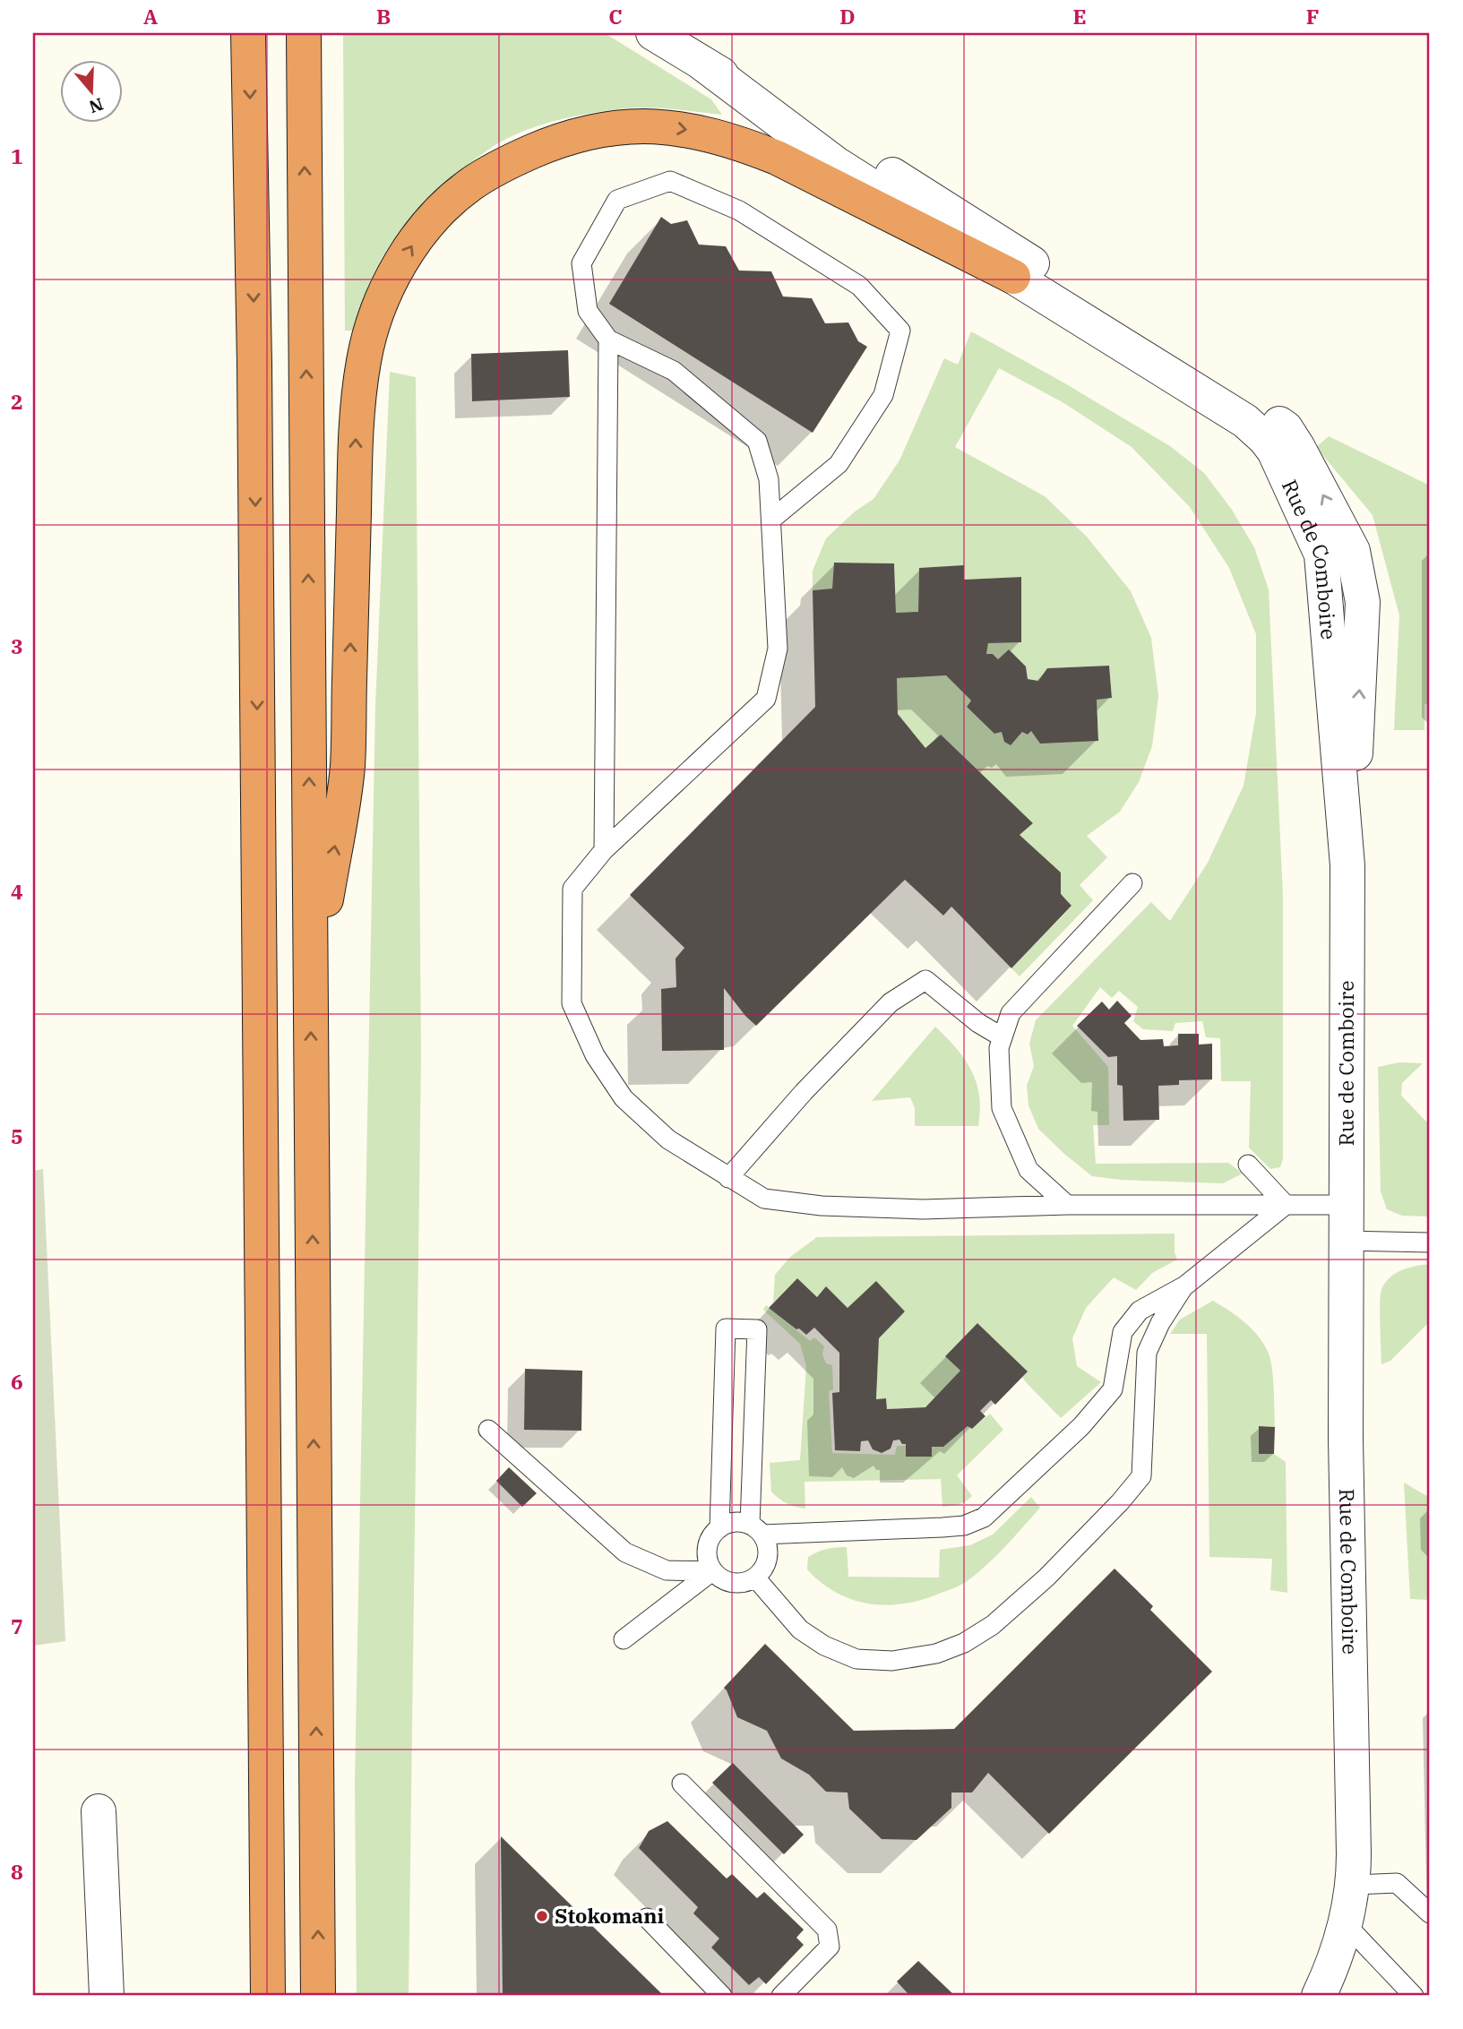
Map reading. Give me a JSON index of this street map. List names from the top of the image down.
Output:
{
  "streets": {
    "street": ["Rue de Comboire"]
  },
  "places": ["Stokomani"],
  "north": "bottom",
  "grid": {
    "columns": [
      "A",
      "B",
      "C",
      "D",
      "E",
      "F"
    ],
    "rows": [
      "1",
      "2",
      "3",
      "4",
      "5",
      "6",
      "7",
      "8"
    ]
  }
}
